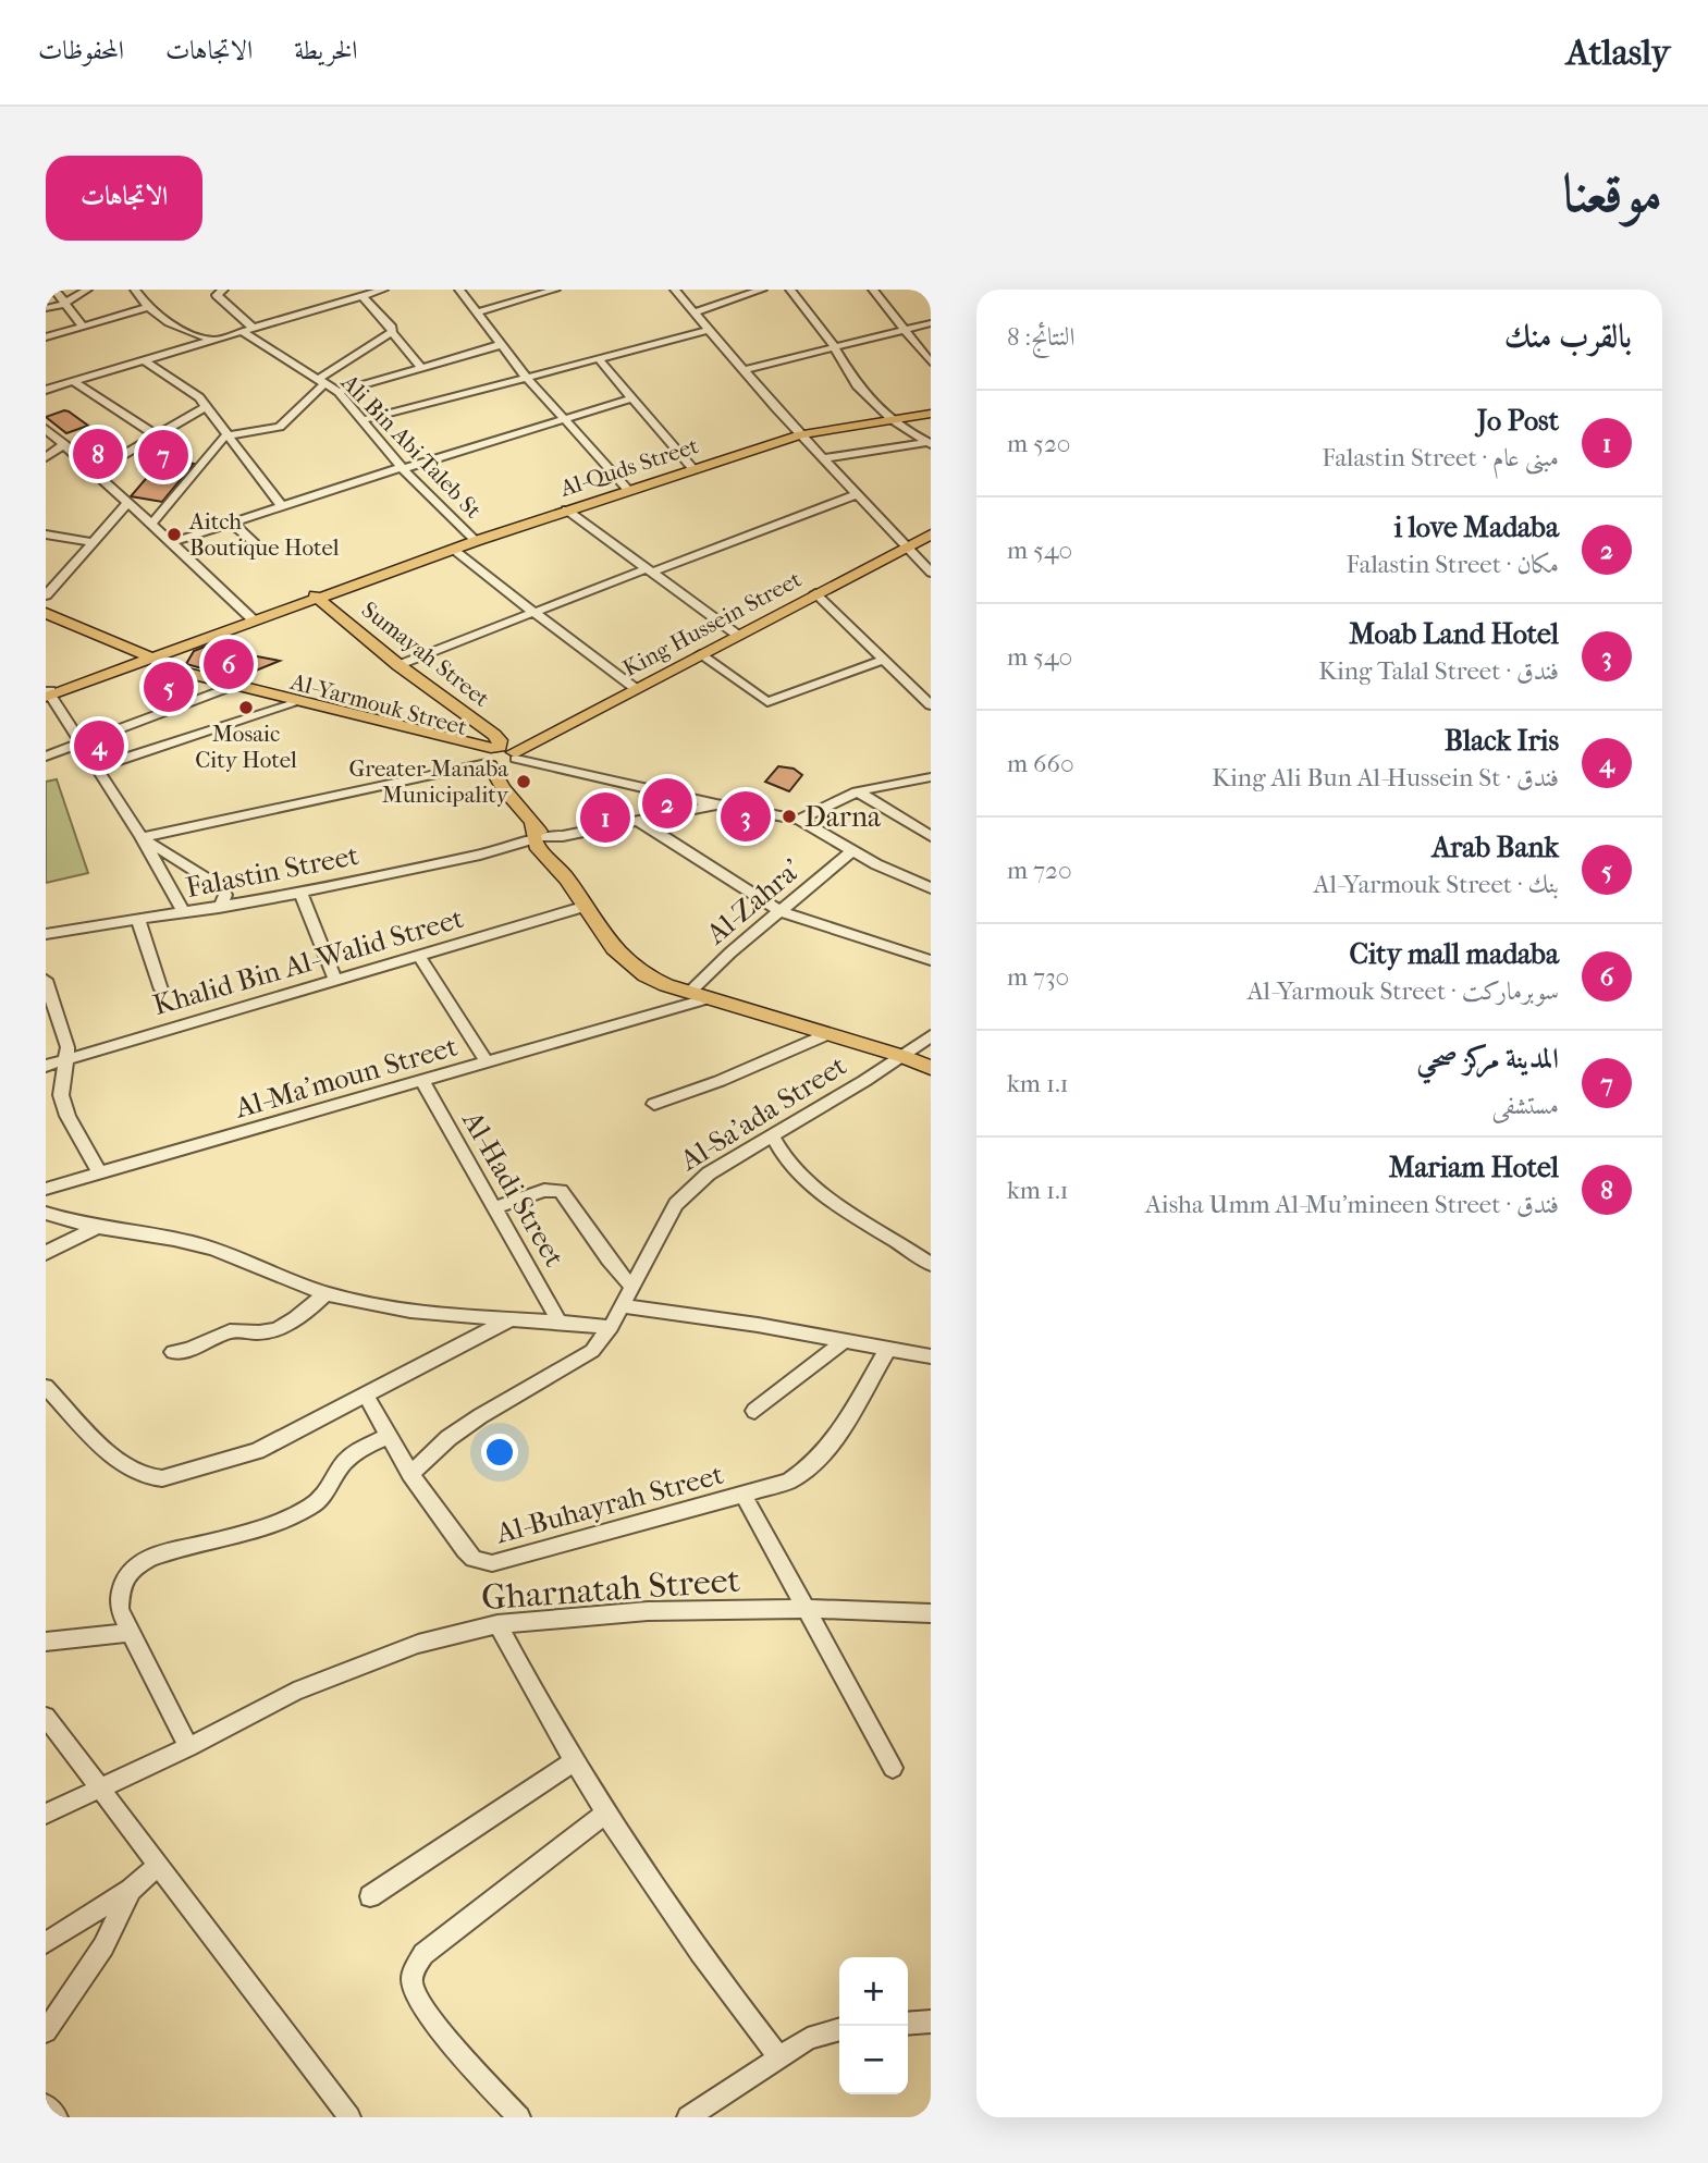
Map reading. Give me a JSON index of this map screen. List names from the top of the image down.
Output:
{
  "streets": {
    "main road": [
      "Al-Quds Street",
      "King Hussein Street",
      "Sumayah Street",
      "Al-Yarmouk Street"
    ],
    "street": [
      "Ali Bin Abi Taleb St",
      "Falastin Street",
      "Al-Zahra'",
      "Khalid Bin Al-Walid Street",
      "Al-Ma'moun Street",
      "Al-Sa'ada Street",
      "Al-Hadi Street",
      "Al-Buhayrah Street",
      "Gharnatah Street"
    ]
  },
  "crossings": [
    ["Ali Bin Abi Taleb St", "Al-Quds Street"],
    ["Al-Quds Street", "Sumayah Street"],
    ["Al-Quds Street", "Al-Yarmouk Street"],
    ["King Hussein Street", "Sumayah Street"],
    ["King Hussein Street", "Al-Yarmouk Street"],
    ["Sumayah Street", "Al-Yarmouk Street"],
    ["Sumayah Street", "Falastin Street"],
    ["Sumayah Street", "Al-Zahra'"],
    ["Sumayah Street", "Khalid Bin Al-Walid Street"],
    ["Sumayah Street", "Al-Ma'moun Street"],
    ["Sumayah Street", "Al-Sa'ada Street"],
    ["Al-Ma'moun Street", "Al-Hadi Street"],
    ["Al-Sa'ada Street", "Al-Buhayrah Street"]
  ],
  "places": [
    "Aitch Boutique Hotel",
    "Mosaic City Hotel",
    "Greater Manaba Municipality",
    "Darna"
  ],
  "page": {
    "header": "Atlasly",
    "nav": ["الخريطة", "الاتجاهات", "المحفوظات"],
    "title": "موقعنا",
    "buttons": "الاتجاهات",
    "heading": ["بالقرب منك", "النتائج: 8"],
    "list": [
      {
        "mark": "1",
        "name": "Jo Post",
        "note": "مبنى عام · Falastin Street",
        "value": "520 m"
      },
      {
        "mark": "2",
        "name": "i love Madaba",
        "note": "مكان · Falastin Street",
        "value": "540 m"
      },
      {
        "mark": "3",
        "name": "Moab Land Hotel",
        "note": "فندق · King Talal Street",
        "value": "540 m"
      },
      {
        "mark": "4",
        "name": "Black Iris",
        "note": "فندق · King Ali Bun Al-Hussein St",
        "value": "660 m"
      },
      {
        "mark": "5",
        "name": "Arab Bank",
        "note": "بنك · Al-Yarmouk Street",
        "value": "720 m"
      },
      {
        "mark": "6",
        "name": "City mall madaba",
        "note": "سوبرماركت · Al-Yarmouk Street",
        "value": "730 m"
      },
      {
        "mark": "7",
        "name": "المدينة مركز صحي",
        "note": "مستشفى",
        "value": "1.1 km"
      },
      {
        "mark": "8",
        "name": "Mariam Hotel",
        "note": "فندق · Aisha Umm Al-Mu'mineen Street",
        "value": "1.1 km"
      }
    ],
    "pins": [
      "8",
      "7",
      "6",
      "5",
      "4",
      "2",
      "3",
      "1"
    ],
    "map_buttons": ["+", "−"]
  }
}
